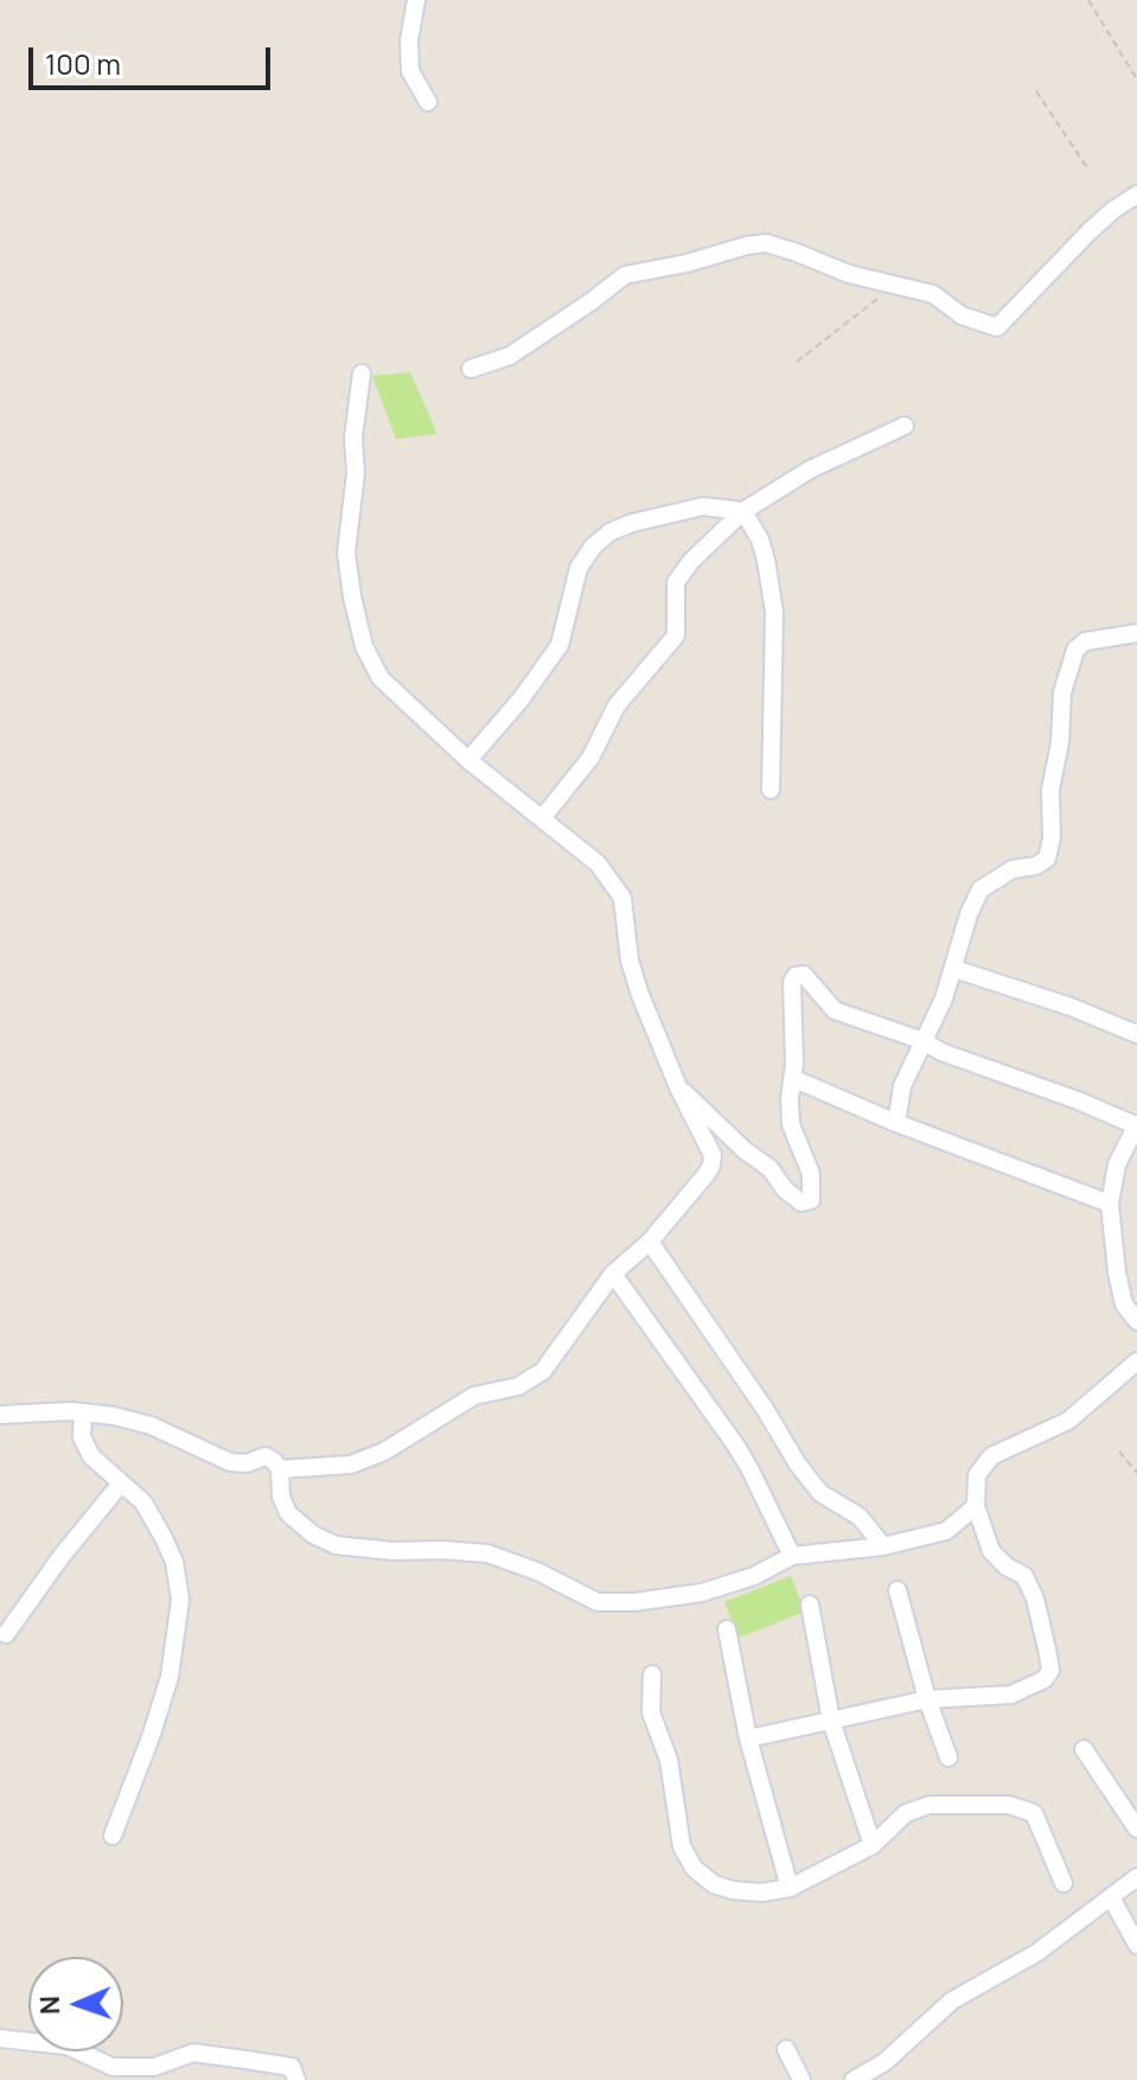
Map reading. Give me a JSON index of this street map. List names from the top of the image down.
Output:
{
  "scale_bar": "100 m",
  "north": "left"
}
